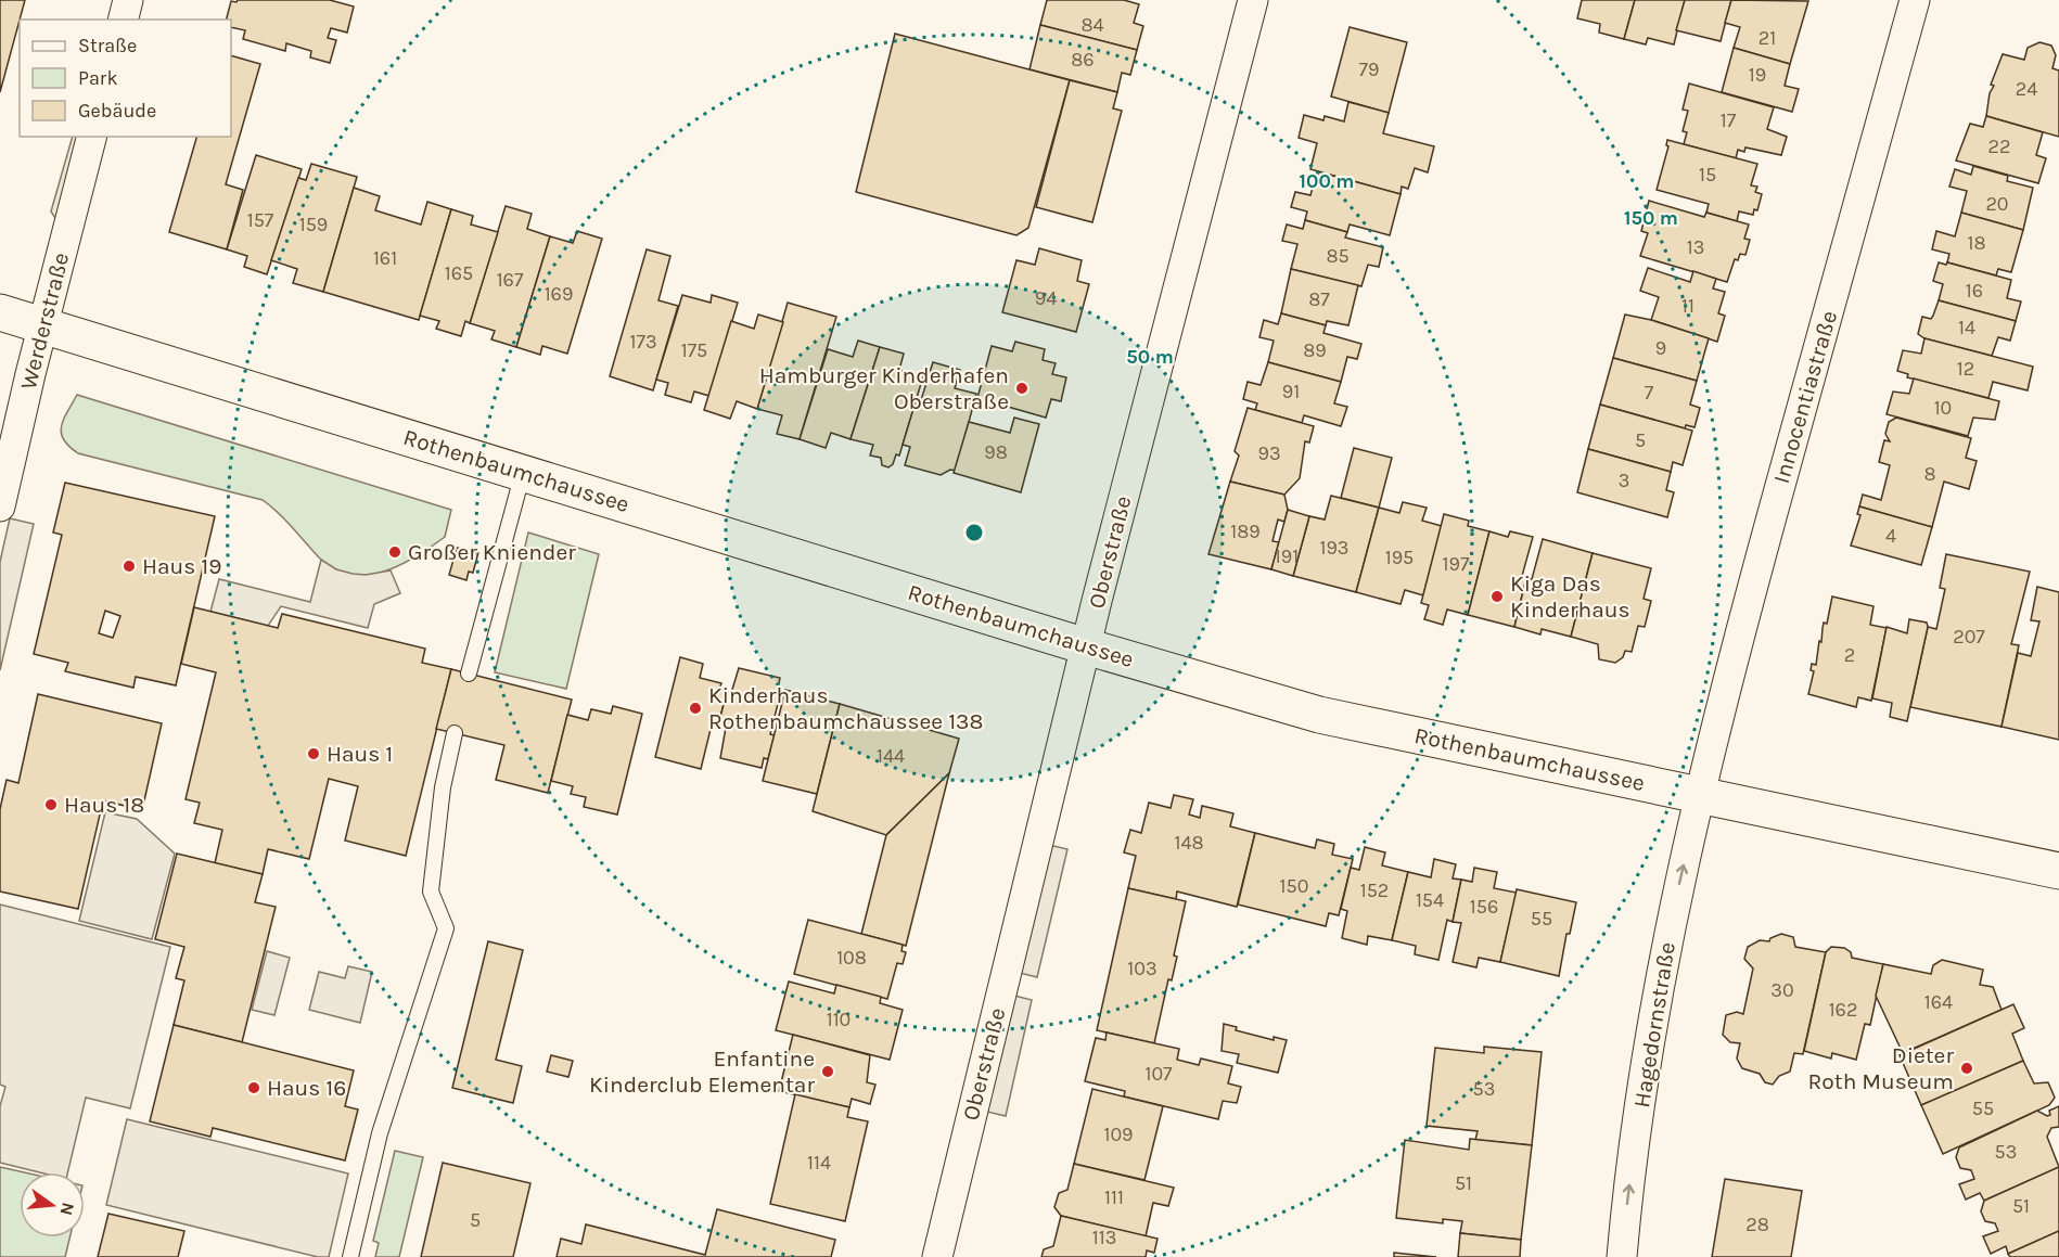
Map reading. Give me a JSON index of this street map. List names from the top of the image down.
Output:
{
  "streets": {
    "main road": ["Rothenbaumchaussee"],
    "street": [
      "Werderstraße",
      "Innocentiastraße",
      "Oberstraße",
      "Hagedornstraße"
    ]
  },
  "crossings": [
    ["Werderstraße", "Rothenbaumchaussee"],
    ["Innocentiastraße", "Rothenbaumchaussee"],
    ["Innocentiastraße", "Hagedornstraße"],
    ["Rothenbaumchaussee", "Oberstraße"],
    ["Rothenbaumchaussee", "Hagedornstraße"]
  ],
  "one_way": ["Hagedornstraße"],
  "places": [
    "Hamburger Kinderhafen Oberstraße",
    "Großer Kniender",
    "Haus 19",
    "Kiga Das Kinderhaus",
    "Kinderhaus Rothenbaumchaussee 138",
    "Haus 1",
    "Haus 18",
    "Dieter Roth Museum",
    "Enfantine Kinderclub Elementar",
    "Haus 16"
  ],
  "house_numbers": [
    "84",
    "21",
    "86",
    "79",
    "19",
    "24",
    "17",
    "22",
    "15",
    "20",
    "157",
    "159",
    "18",
    "13",
    "85",
    "161",
    "165",
    "167",
    "16",
    "169",
    "94",
    "87",
    "11",
    "14",
    "173",
    "9",
    "175",
    "89",
    "12",
    "91",
    "7",
    "10",
    "5",
    "98",
    "93",
    "8",
    "3",
    "189",
    "4",
    "193",
    "191",
    "195",
    "197",
    "207",
    "2",
    "144",
    "148",
    "150",
    "152",
    "154",
    "156",
    "55",
    "108",
    "103",
    "30",
    "164",
    "162",
    "110",
    "107",
    "53",
    "55",
    "109",
    "53",
    "114",
    "51",
    "111",
    "51",
    "5",
    "28",
    "113"
  ],
  "legend": ["Straße", "Park", "Gebäude"],
  "north": "right",
  "rings": ["100 m", "150 m", "50 m"]
}
